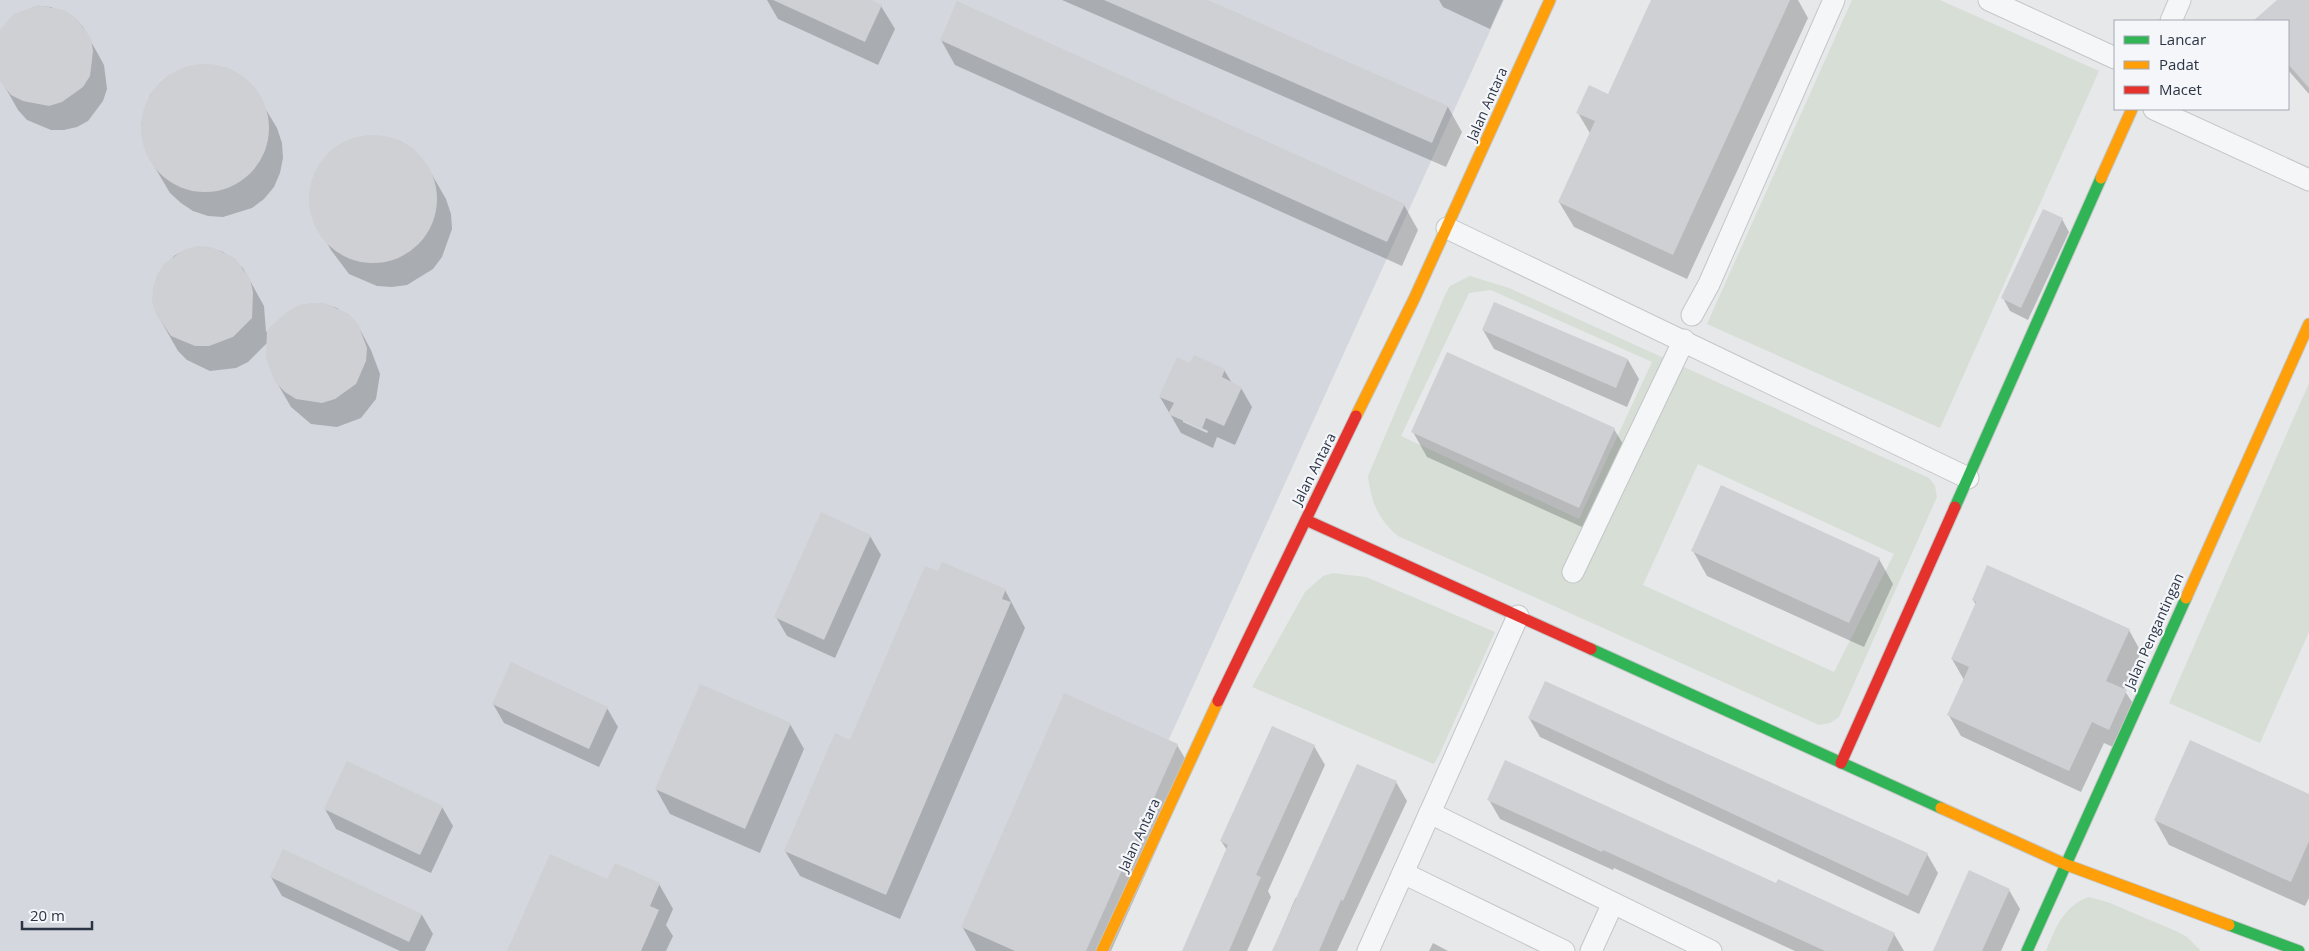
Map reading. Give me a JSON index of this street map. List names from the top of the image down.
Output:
{
  "streets": {
    "street": ["Jalan Antara", "Jalan Pengantingan"]
  },
  "legend": ["Lancar", "Padat", "Macet"],
  "scale_bar": "20 m"
}
